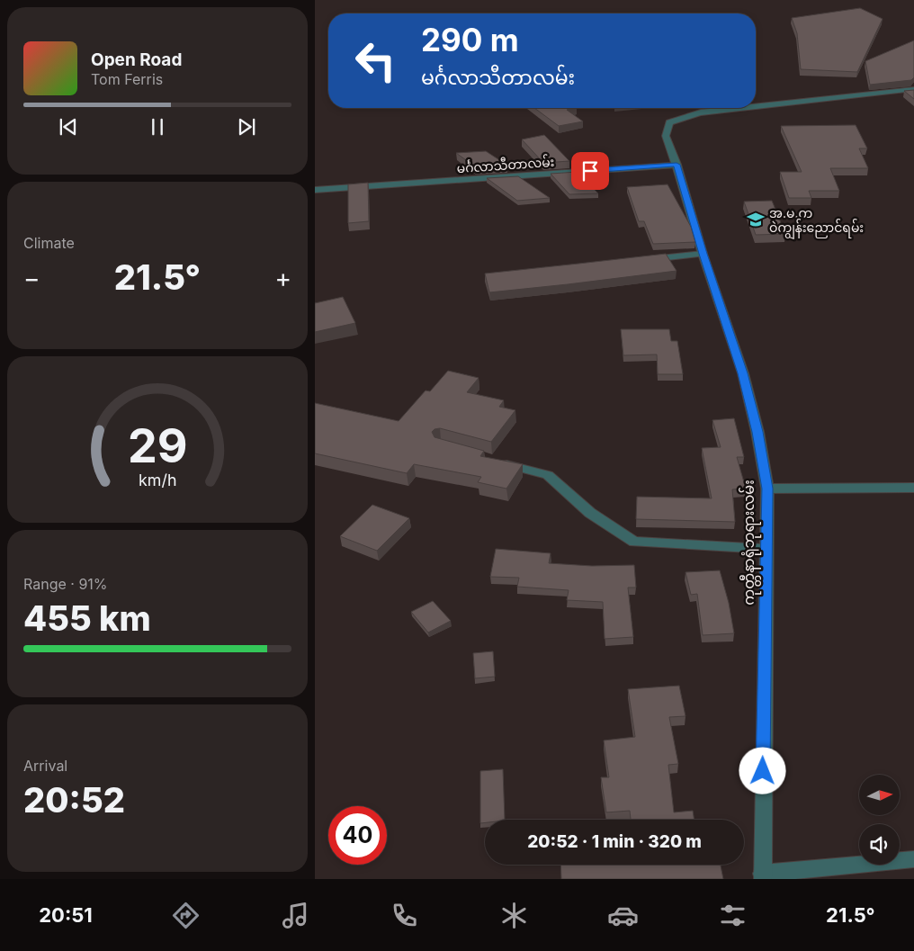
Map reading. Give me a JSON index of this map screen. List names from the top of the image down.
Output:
{
  "streets": {
    "street": ["မင်္ဂလာသီတာလမ်း", "ကုတ္တီနာရုံဘုရားလမ်း"]
  },
  "crossings": [
    ["မင်္ဂလာသီတာလမ်း", "ကုတ္တီနာရုံဘုရားလမ်း"]
  ],
  "places": {
    "school or university": ["အ.မ.က ဝဲကျွန်းညောင်ရမ်း"]
  },
  "north": "right",
  "page": {
    "turn": ["290 m", "မင်္ဂလာသီတာလမ်း"],
    "song": ["Open Road", "Tom Ferris"],
    "tile": [
      "Climate",
      ["Range · 91%", "455 km"],
      ["Arrival", "20:52"]
    ],
    "heat": ["−", "21.5°", "+"],
    "limit": "40",
    "trip": "20:52 · 1 min · 320 m",
    "tabs": ["20:51", "21.5°"],
    "gauge": ["29", "km/h"]
  }
}
